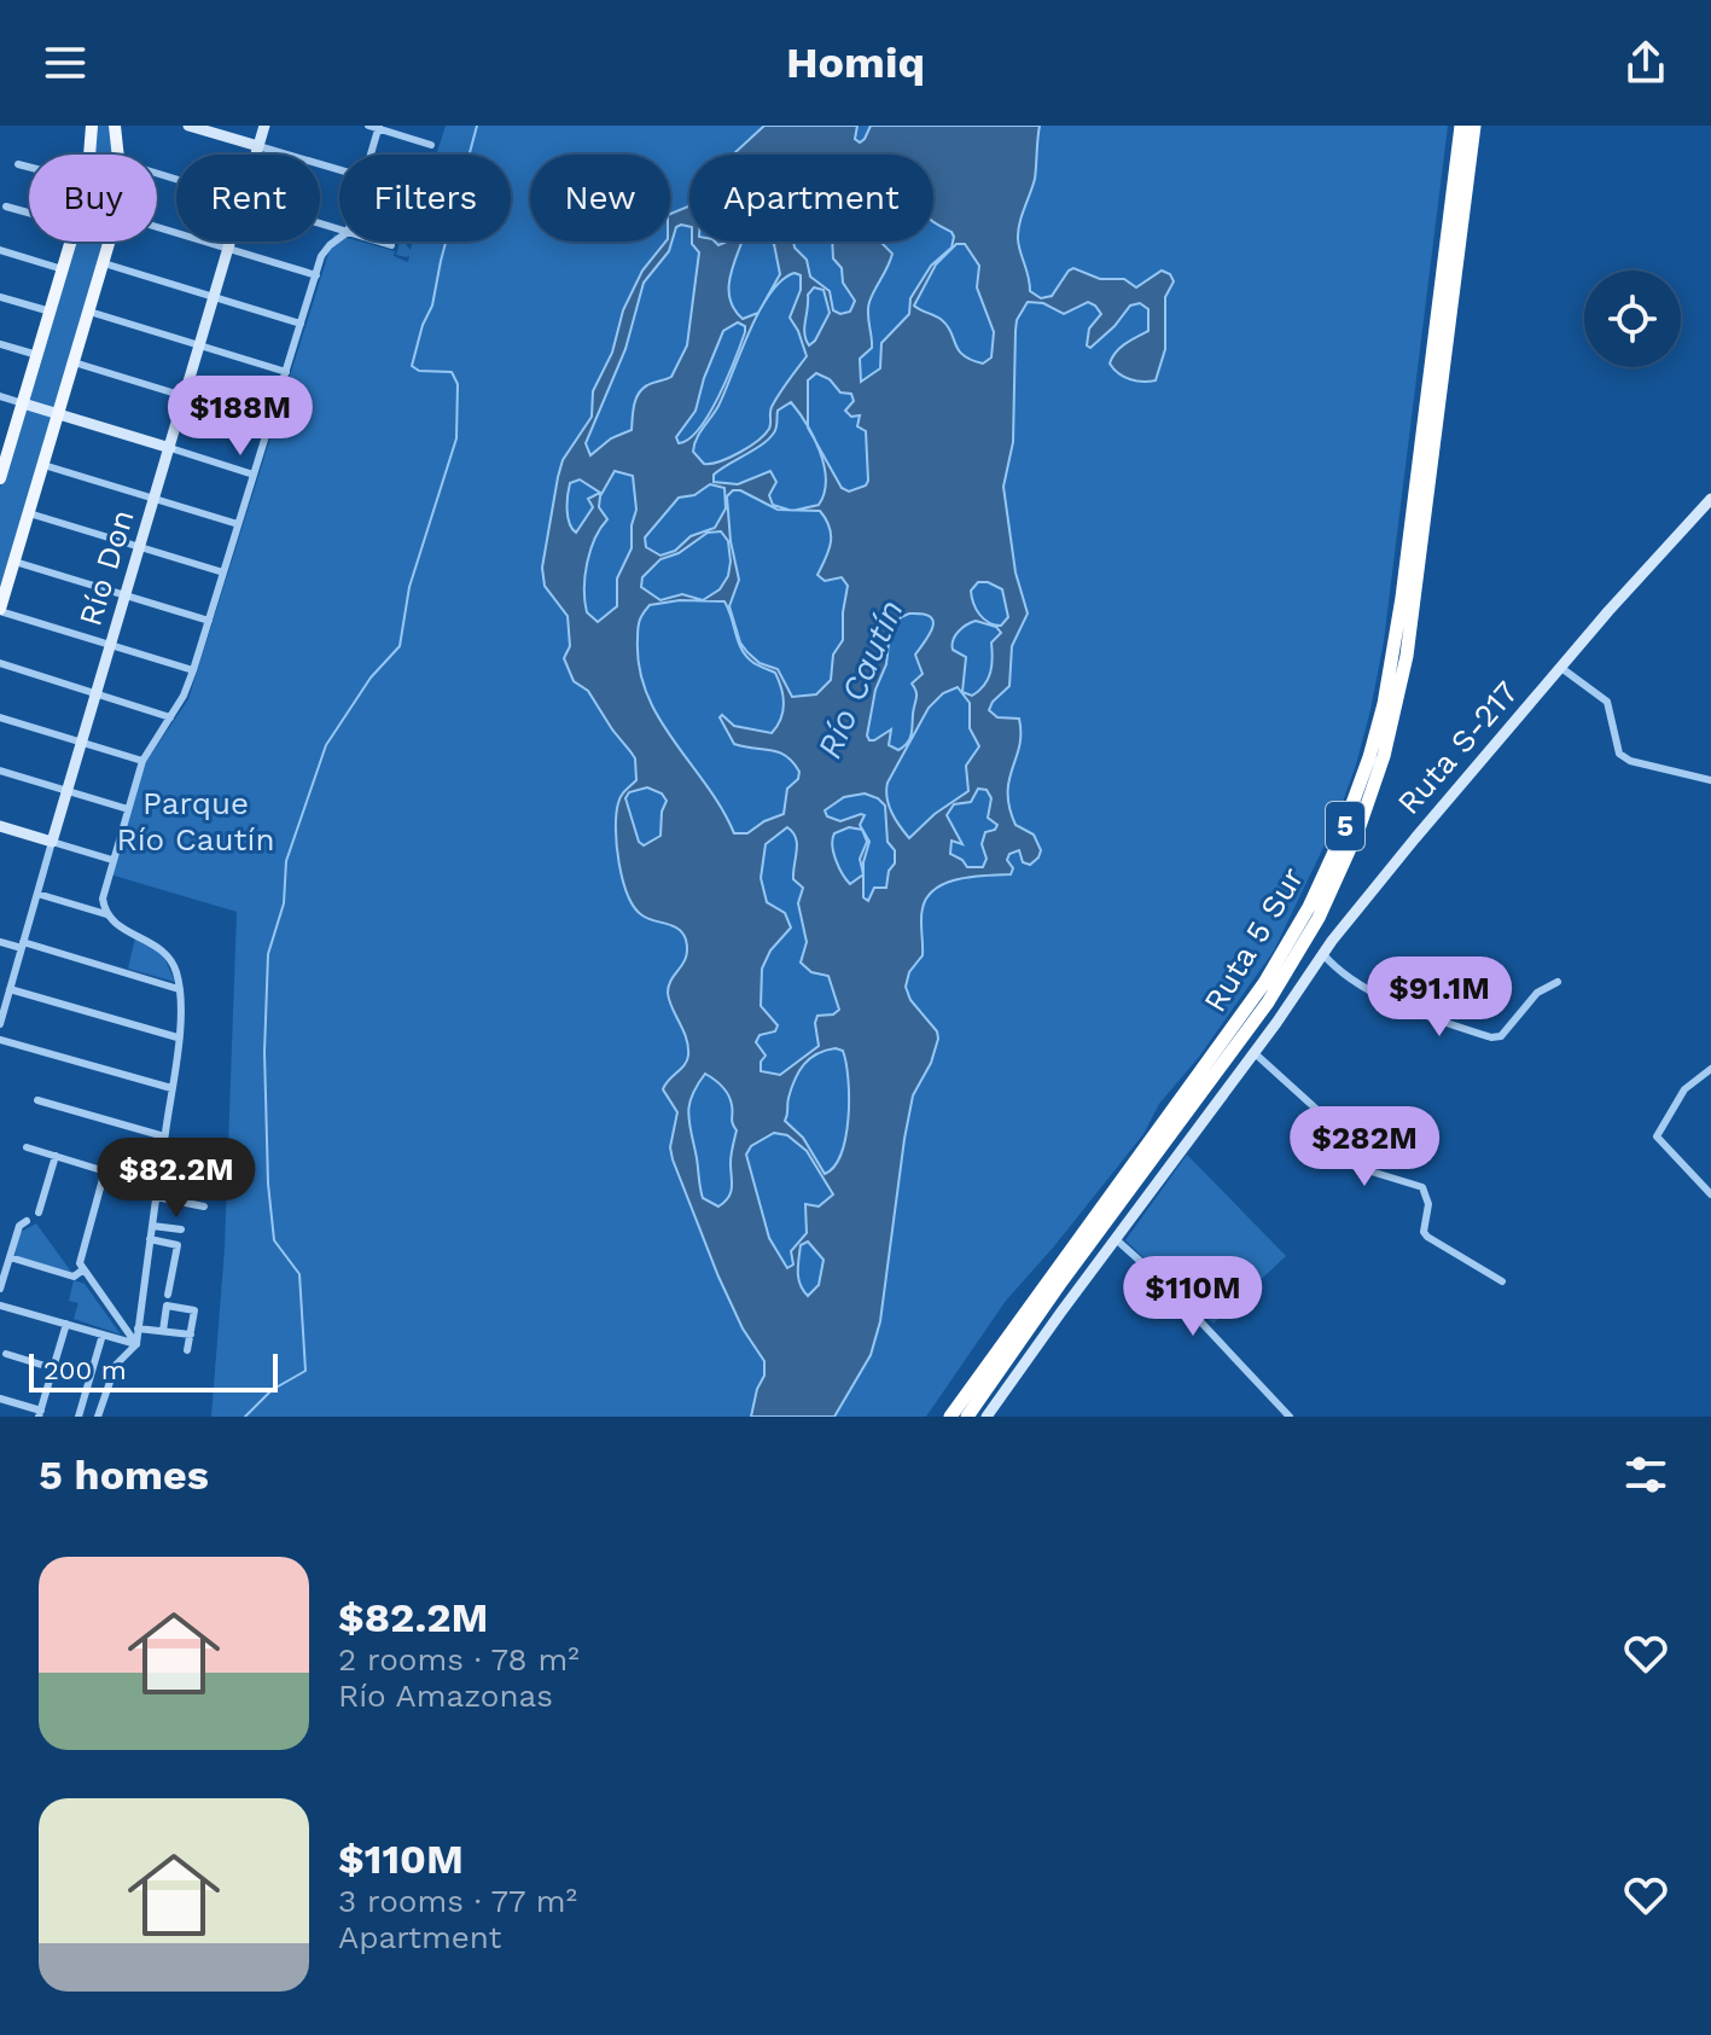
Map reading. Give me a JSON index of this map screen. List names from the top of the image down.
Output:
{
  "streets": {
    "highway": ["5", "Ruta 5 Sur"],
    "main road": ["Río Don", "Ruta S-217"]
  },
  "water": ["Río Cautín"],
  "parks": ["Parque Río Cautín"],
  "scale_bar": "200 m",
  "page": {
    "header": "Homiq",
    "chip": [
      "Buy",
      "Rent",
      "Filters",
      "New",
      "Apartment"
    ],
    "price": [
      "$188M",
      "$91.1M",
      "$282M",
      "$82.2M",
      "$110M"
    ],
    "scale": "200 m",
    "heading": "5 homes",
    "list": [
      {
        "name": "$82.2M",
        "note": "2 rooms · 78 m² · Río Amazonas"
      },
      {
        "name": "$110M",
        "note": "3 rooms · 77 m² · Apartment"
      }
    ]
  }
}
